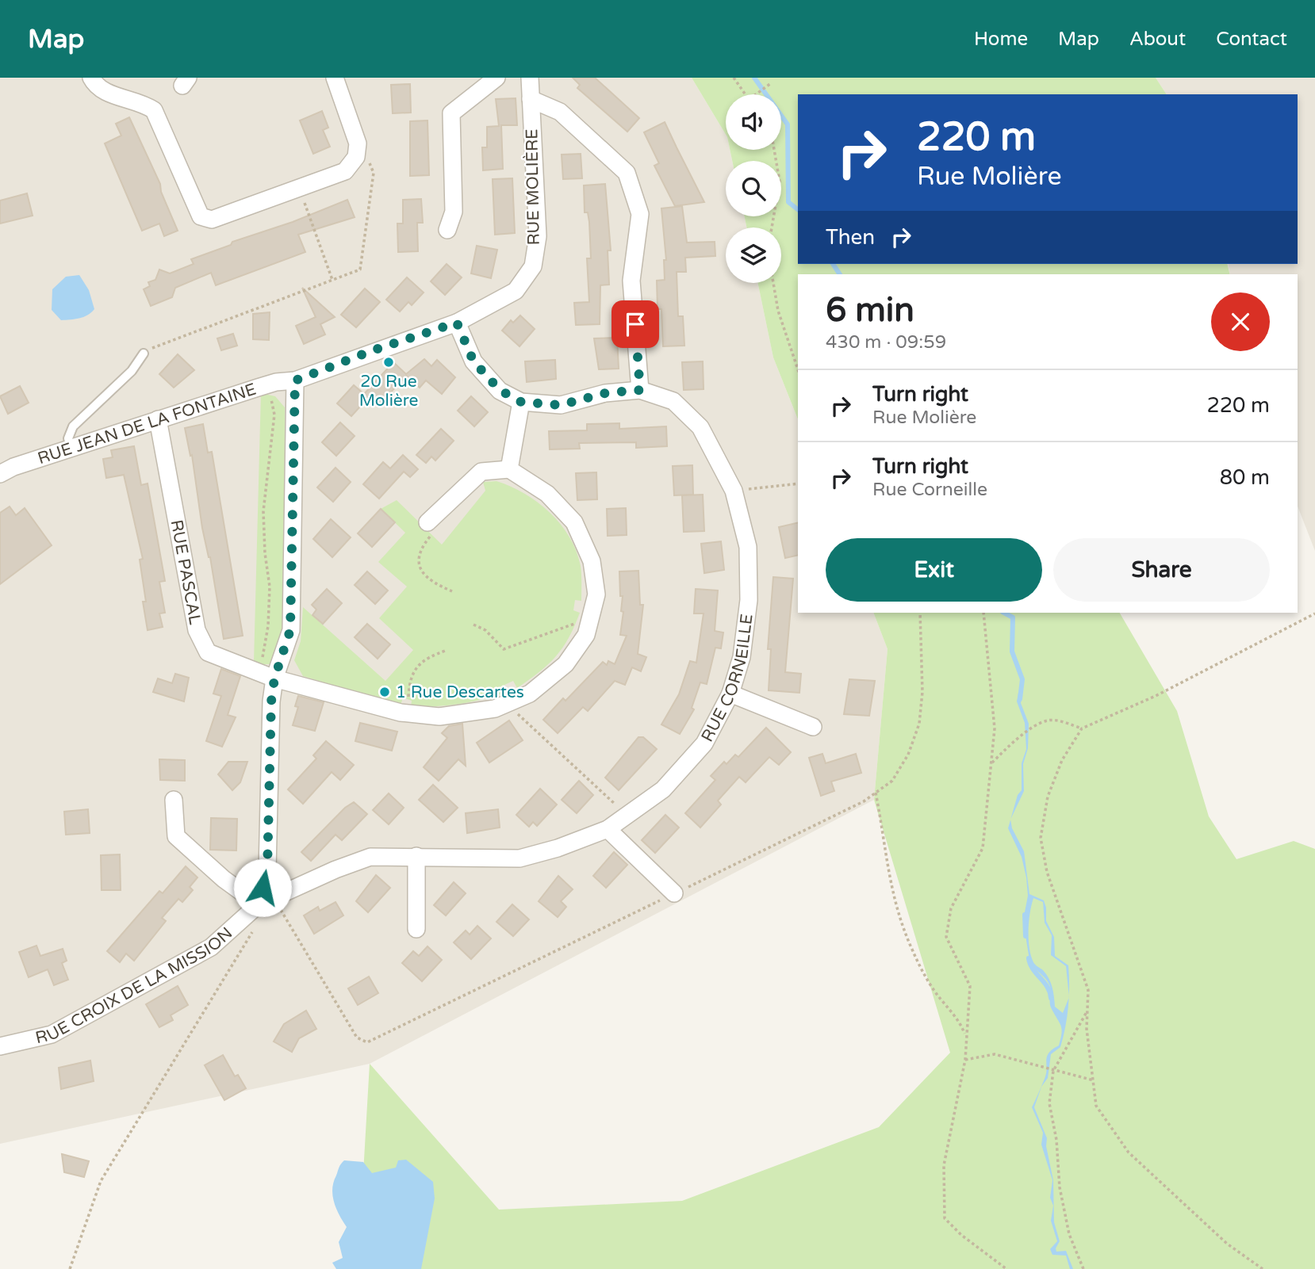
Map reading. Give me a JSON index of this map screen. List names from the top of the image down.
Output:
{
  "streets": {
    "street": [
      "RUE MOLIÈRE",
      "RUE JEAN DE LA FONTAINE",
      "RUE PASCAL",
      "RUE CORNEILLE",
      "RUE CROIX DE LA MISSION"
    ]
  },
  "crossings": [
    ["RUE MOLIÈRE", "RUE JEAN DE LA FONTAINE"],
    ["RUE MOLIÈRE", "RUE CORNEILLE"],
    ["RUE JEAN DE LA FONTAINE", "RUE PASCAL"],
    ["RUE CORNEILLE", "RUE CROIX DE LA MISSION"]
  ],
  "places": ["20 Rue Molière", "1 Rue Descartes"],
  "page": {
    "header": "Map",
    "nav": [
      "Home",
      "Map",
      "About",
      "Contact"
    ],
    "turn": ["220 m", "Rue Molière"],
    "then": "Then",
    "heading": ["6 min", "430 m · 09:59"],
    "list": [
      {
        "name": "Turn right",
        "note": "Rue Molière",
        "value": "220 m"
      },
      {
        "name": "Turn right",
        "note": "Rue Corneille",
        "value": "80 m"
      }
    ],
    "buttons": ["Exit", "Share"]
  }
}
